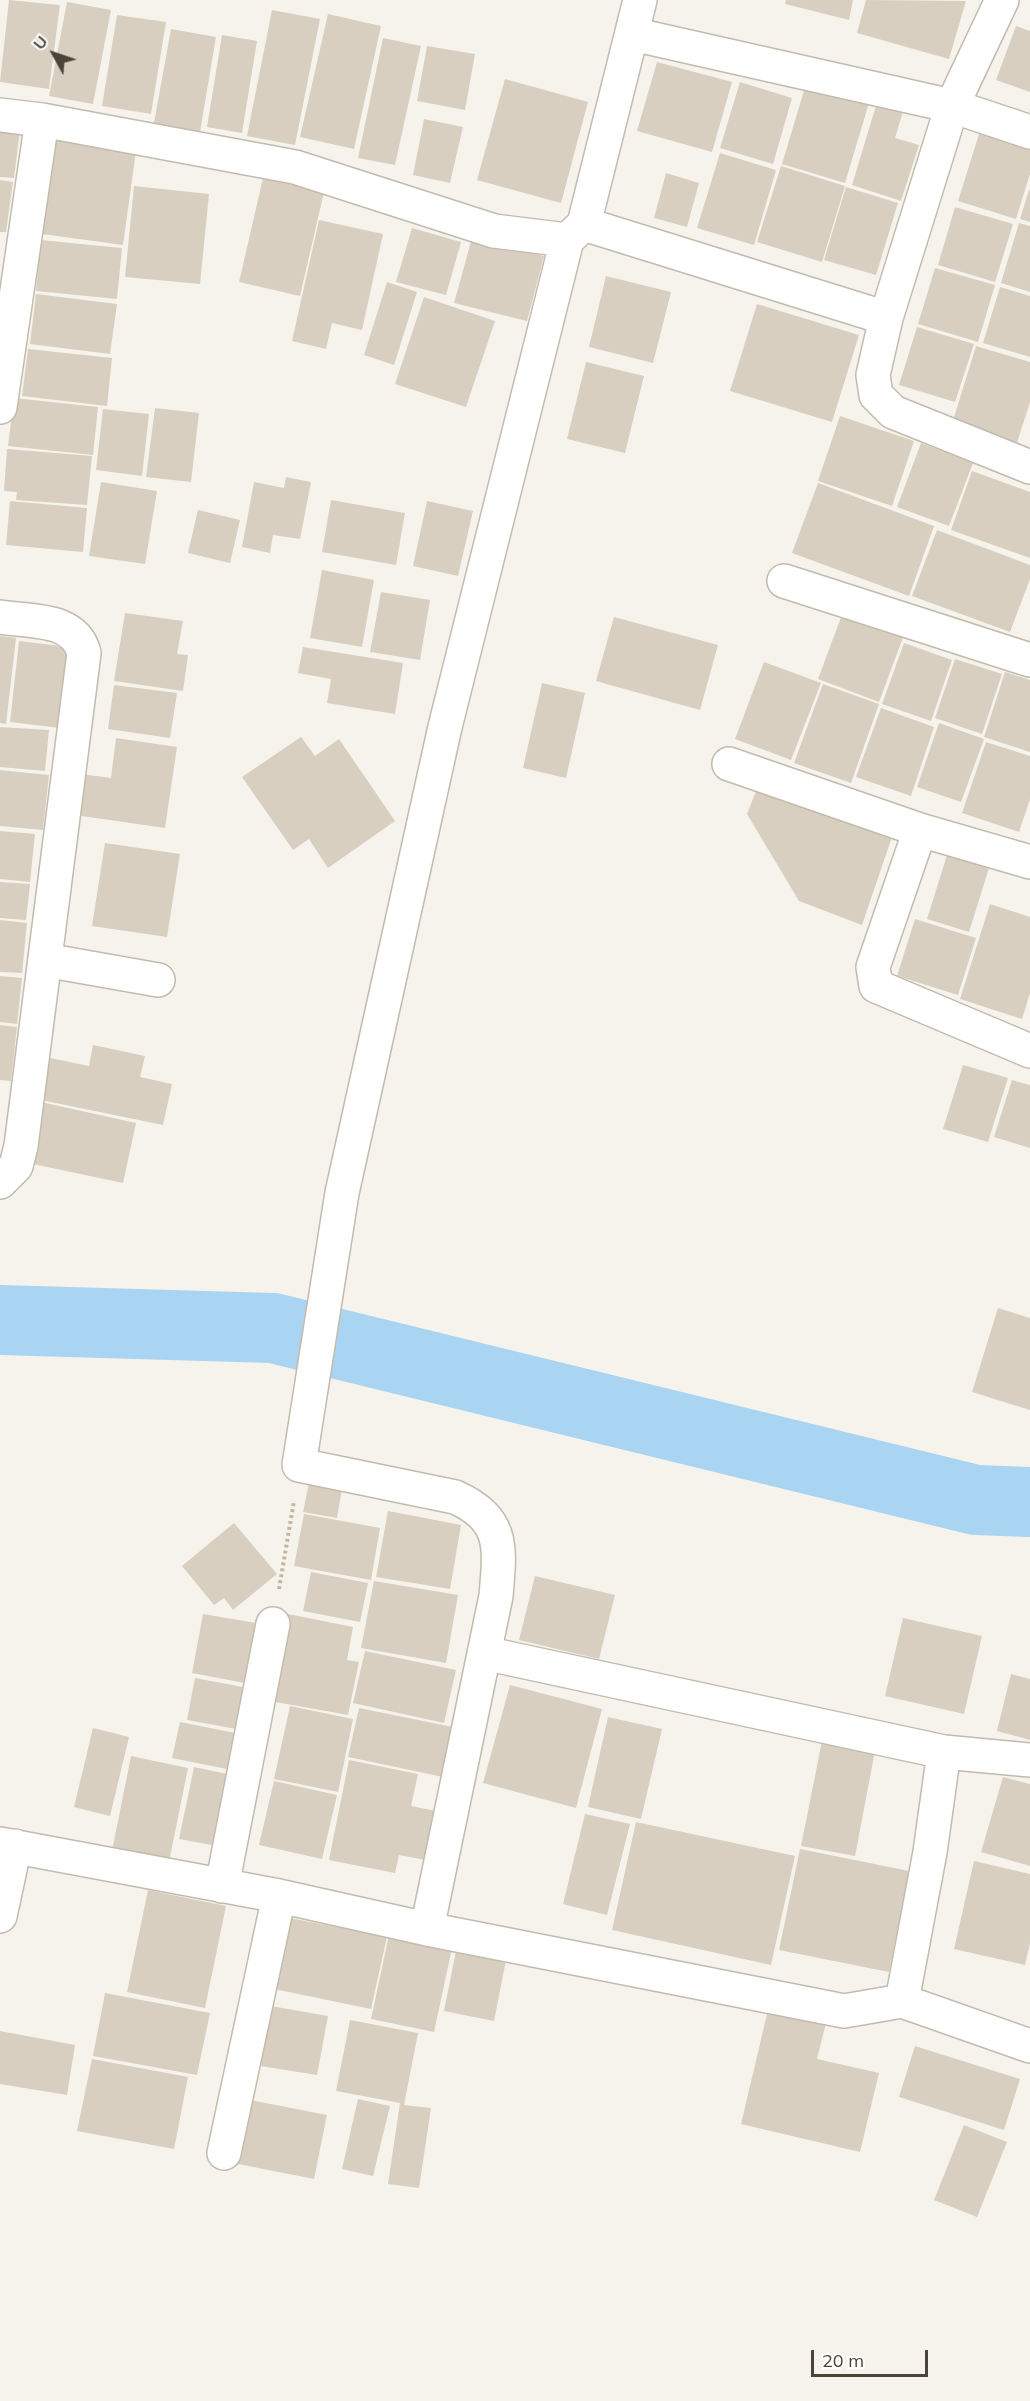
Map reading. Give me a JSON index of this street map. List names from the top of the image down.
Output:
{
  "scale_bar": "20 m",
  "north": "top left"
}
